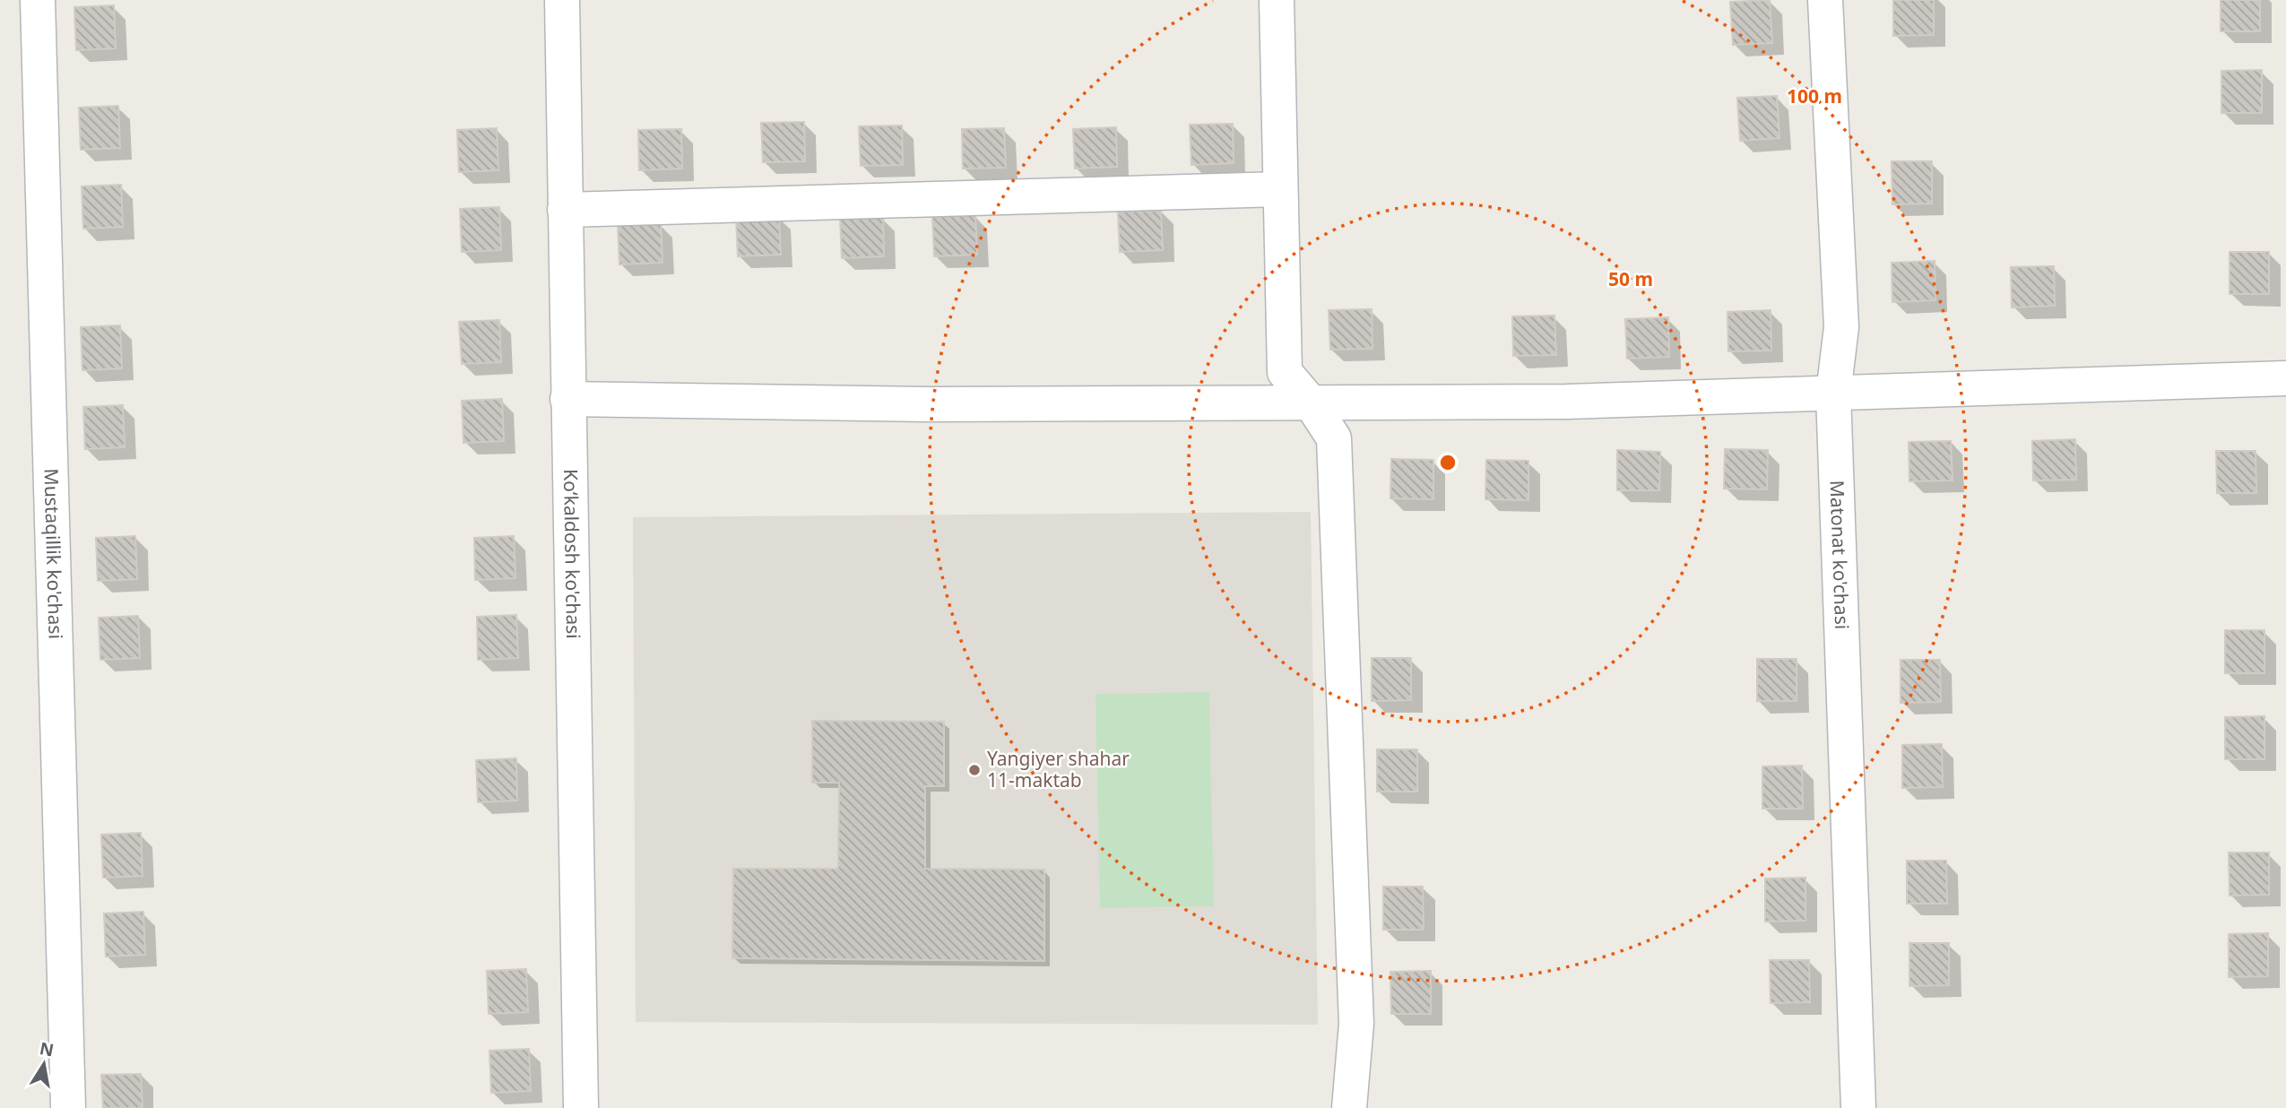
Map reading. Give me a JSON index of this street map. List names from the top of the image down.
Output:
{
  "streets": {
    "street": ["Mustaqillik ko'chasi", "Ko‘kaldosh ko'chasi", "Matonat ko'chasi"]
  },
  "places": ["Yangiyer shahar 11-maktab"],
  "north": "top",
  "rings": ["100 m", "50 m"]
}
